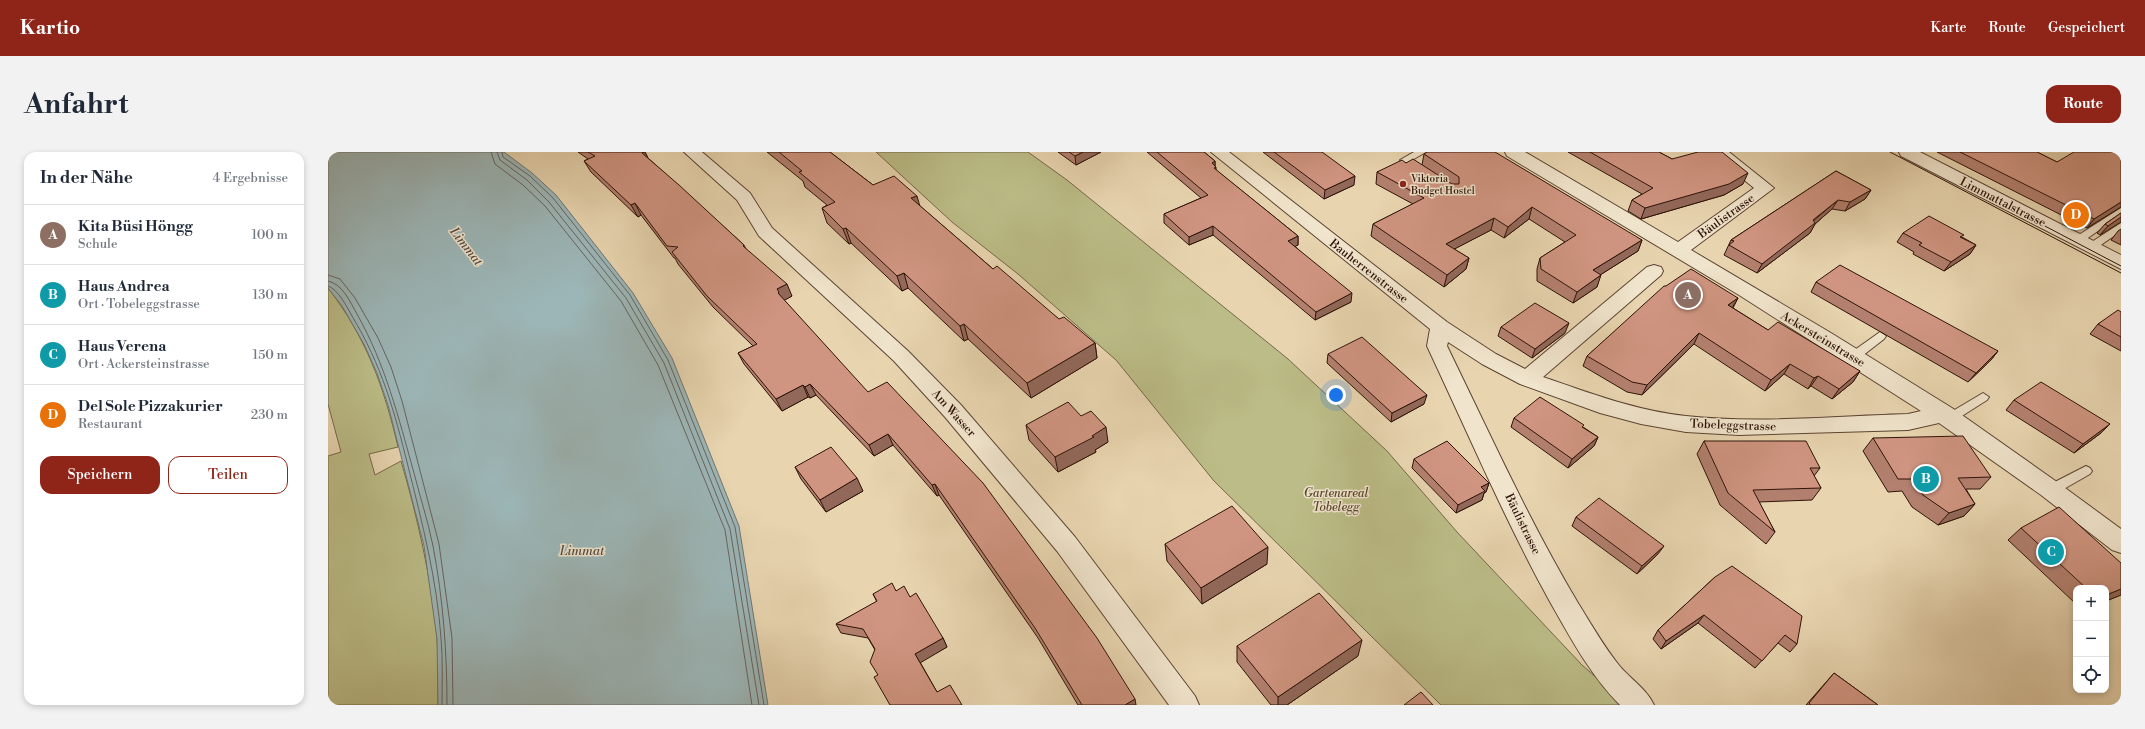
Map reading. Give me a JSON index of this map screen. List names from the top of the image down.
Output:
{
  "streets": {
    "street": [
      "Limmattalstrasse",
      "Bäulistrasse",
      "Bauherrenstrasse",
      "Ackersteinstrasse",
      "Am Wasser",
      "Tobeleggstrasse"
    ]
  },
  "crossings": [
    ["Bäulistrasse", "Bauherrenstrasse"],
    ["Bäulistrasse", "Ackersteinstrasse"],
    ["Bauherrenstrasse", "Tobeleggstrasse"],
    ["Ackersteinstrasse", "Tobeleggstrasse"]
  ],
  "water": ["Limmat"],
  "parks": ["Gartenareal Tobelegg"],
  "places": ["Viktoria Budget Hostel"],
  "page": {
    "header": "Kartio",
    "nav": ["Karte", "Route", "Gespeichert"],
    "buttons": [
      "Route",
      ["Speichern", "Teilen"]
    ],
    "title": "Anfahrt",
    "heading": ["In der Nähe", "4 Ergebnisse"],
    "pins": [
      "D",
      "A",
      "B",
      "C"
    ],
    "list": [
      {
        "mark": "A",
        "name": "Kita Büsi Höngg",
        "note": "Schule",
        "value": "100 m"
      },
      {
        "mark": "B",
        "name": "Haus Andrea",
        "note": "Ort · Tobeleggstrasse",
        "value": "130 m"
      },
      {
        "mark": "C",
        "name": "Haus Verena",
        "note": "Ort · Ackersteinstrasse",
        "value": "150 m"
      },
      {
        "mark": "D",
        "name": "Del Sole Pizzakurier",
        "note": "Restaurant",
        "value": "230 m"
      }
    ],
    "map_buttons": ["+", "−"]
  }
}
